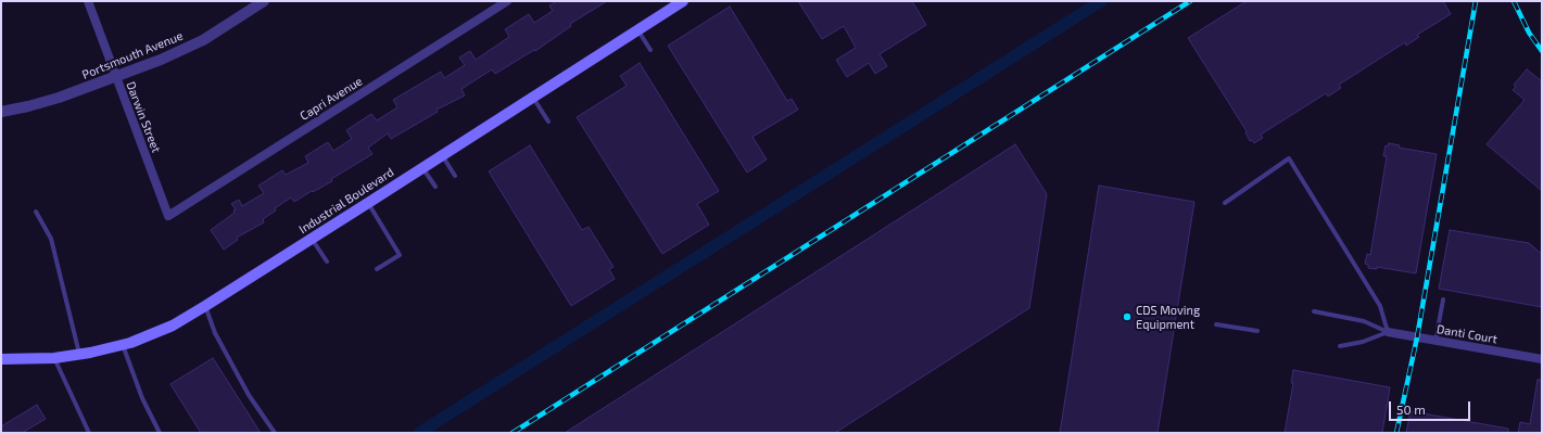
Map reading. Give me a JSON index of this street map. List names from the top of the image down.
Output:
{
  "streets": {
    "main road": ["Industrial Boulevard"],
    "street": [
      "Portsmouth Avenue",
      "Capri Avenue",
      "Darwin Street",
      "Danti Court"
    ]
  },
  "crossings": [
    ["Portsmouth Avenue", "Darwin Street"],
    ["Capri Avenue", "Darwin Street"]
  ],
  "places": ["CDS Moving Equipment"],
  "scale_bar": "50 m"
}
